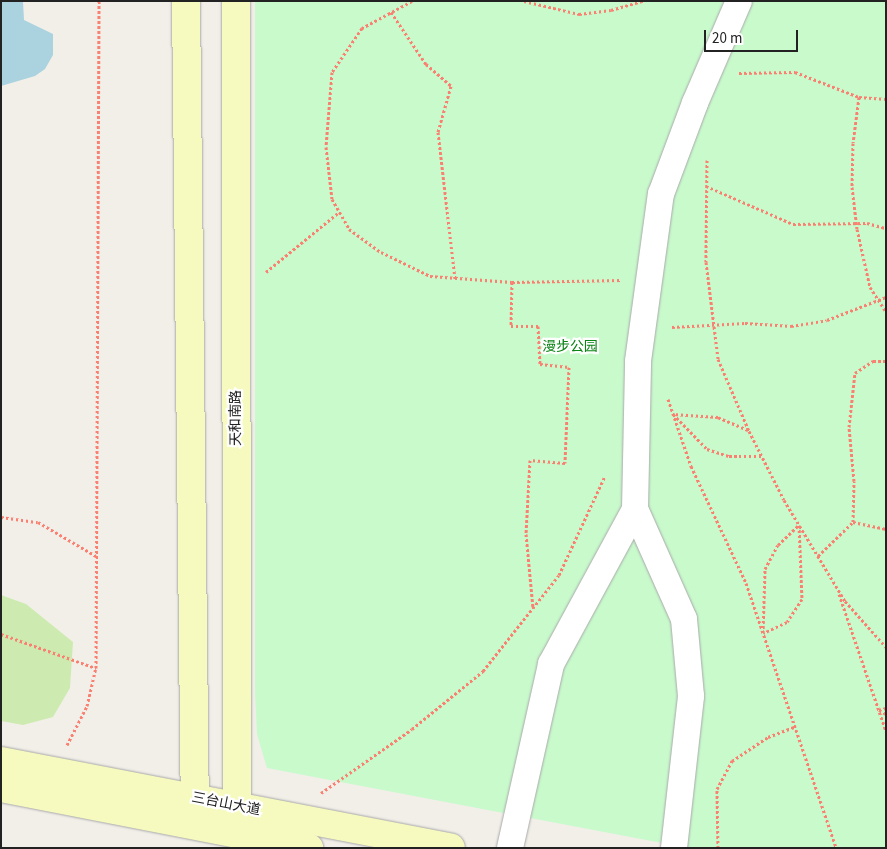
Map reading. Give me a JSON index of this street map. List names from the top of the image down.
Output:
{
  "streets": {
    "street": ["天和南路", "三台山大道"]
  },
  "crossings": [
    ["天和南路", "三台山大道"]
  ],
  "parks": ["漫步公园"],
  "scale_bar": "20 m"
}
